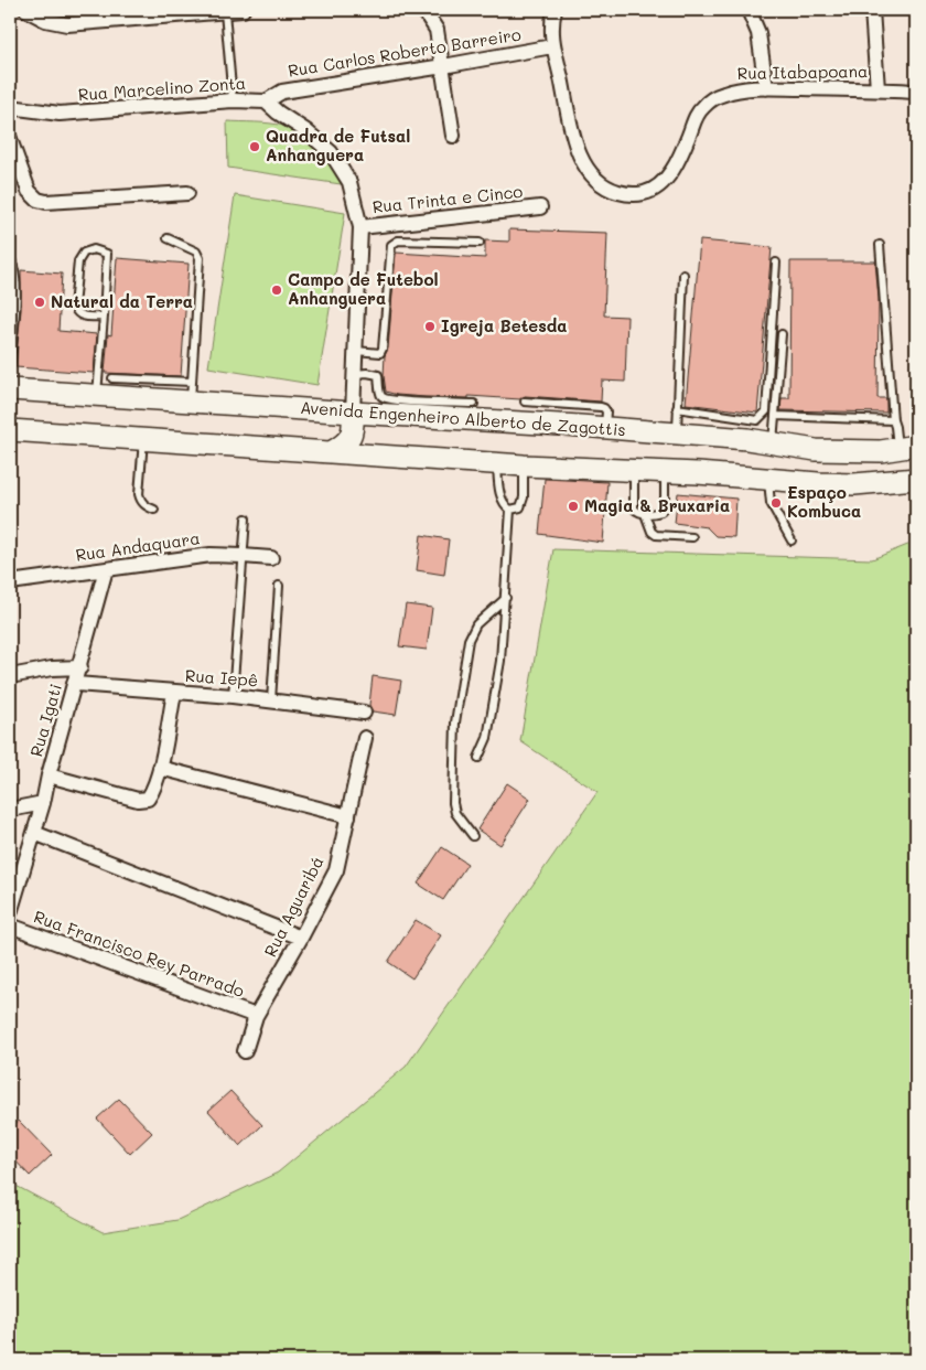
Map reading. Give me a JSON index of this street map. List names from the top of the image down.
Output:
{
  "streets": {
    "main road": ["Avenida Engenheiro Alberto de Zagottis"],
    "street": [
      "Rua Carlos Roberto Barreiro",
      "Rua Itabapoana",
      "Rua Marcelino Zonta",
      "Rua Trinta e Cinco",
      "Rua Andaquara",
      "Rua Iepê",
      "Rua Igati",
      "Rua Aguaribá",
      "Rua Francisco Rey Parrado"
    ]
  },
  "crossings": [
    ["Rua Carlos Roberto Barreiro", "Rua Itabapoana"],
    ["Rua Carlos Roberto Barreiro", "Rua Marcelino Zonta"],
    ["Rua Marcelino Zonta", "Rua Trinta e Cinco"],
    ["Rua Marcelino Zonta", "Avenida Engenheiro Alberto de Zagottis"],
    ["Rua Andaquara", "Rua Igati"],
    ["Rua Iepê", "Rua Igati"],
    ["Rua Aguaribá", "Rua Francisco Rey Parrado"]
  ],
  "places": [
    "Quadra de Futsal Anhanguera",
    "Campo de Futebol Anhanguera",
    "Natural da Terra",
    "Igreja Betesda",
    "Espaço Kombuca",
    "Magia & Bruxaria"
  ]
}
